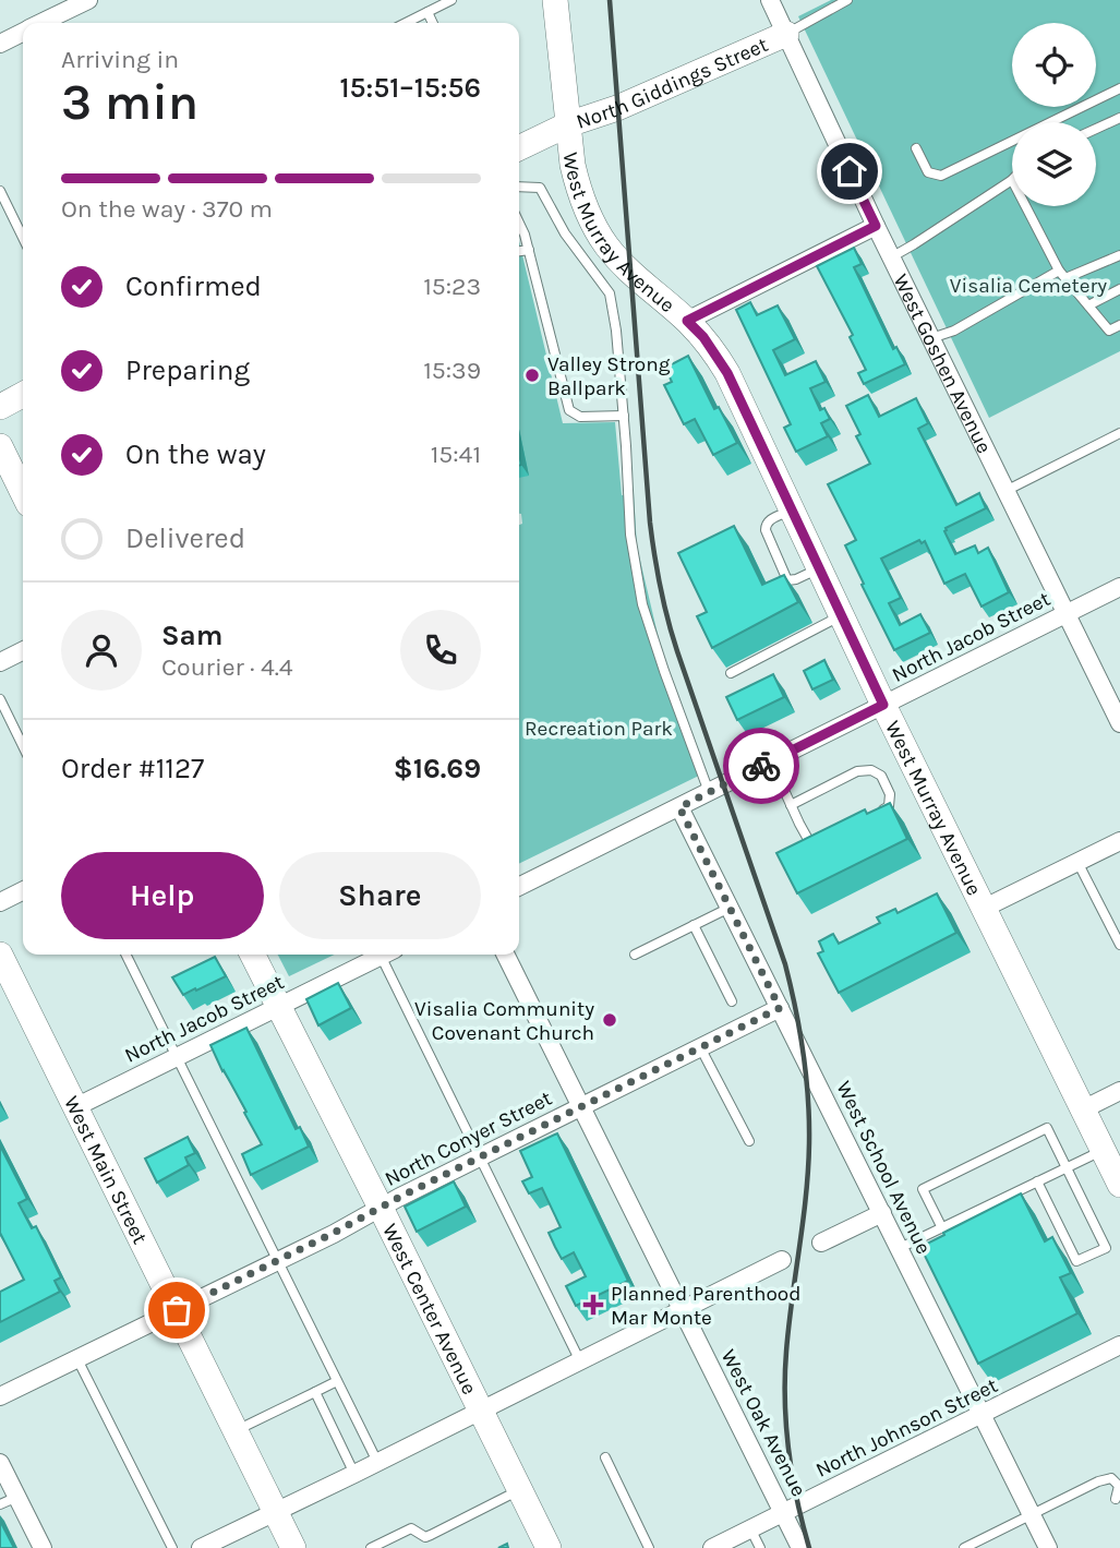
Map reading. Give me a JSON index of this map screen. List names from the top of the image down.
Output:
{
  "streets": {
    "street": [
      "North Giddings Street",
      "West Murray Avenue",
      "West Goshen Avenue",
      "North Jacob Street",
      "North Conyer Street",
      "West School Avenue",
      "West Main Street",
      "West Center Avenue",
      "West Oak Avenue",
      "North Johnson Street"
    ]
  },
  "crossings": [
    ["North Giddings Street", "West Murray Avenue"],
    ["North Giddings Street", "West Goshen Avenue"],
    ["West Murray Avenue", "North Jacob Street"],
    ["West Goshen Avenue", "North Jacob Street"],
    ["North Jacob Street", "West School Avenue"],
    ["North Jacob Street", "West Main Street"],
    ["North Jacob Street", "West Center Avenue"],
    ["North Conyer Street", "West School Avenue"],
    ["North Conyer Street", "West Main Street"],
    ["North Conyer Street", "West Center Avenue"],
    ["North Conyer Street", "West Oak Avenue"],
    ["West School Avenue", "North Johnson Street"],
    ["West Oak Avenue", "North Johnson Street"]
  ],
  "parks": ["Visalia Cemetery", "Recreation Park"],
  "places": {
    "other": ["Valley Strong Ballpark", "Visalia Community Covenant Church"],
    "health": ["Planned Parenthood Mar Monte"]
  },
  "page": {
    "heading": ["3 min", "Arriving in", "15:51–15:56"],
    "panel": [
      "Sam",
      "Courier · 4.4",
      "Order #1127",
      "$16.69"
    ],
    "bar": "On the way · 370 m",
    "list": [
      ["Confirmed", "15:23"],
      ["Preparing", "15:39"],
      ["On the way", "15:41"],
      "Delivered"
    ],
    "buttons": ["Help", "Share"]
  }
}
